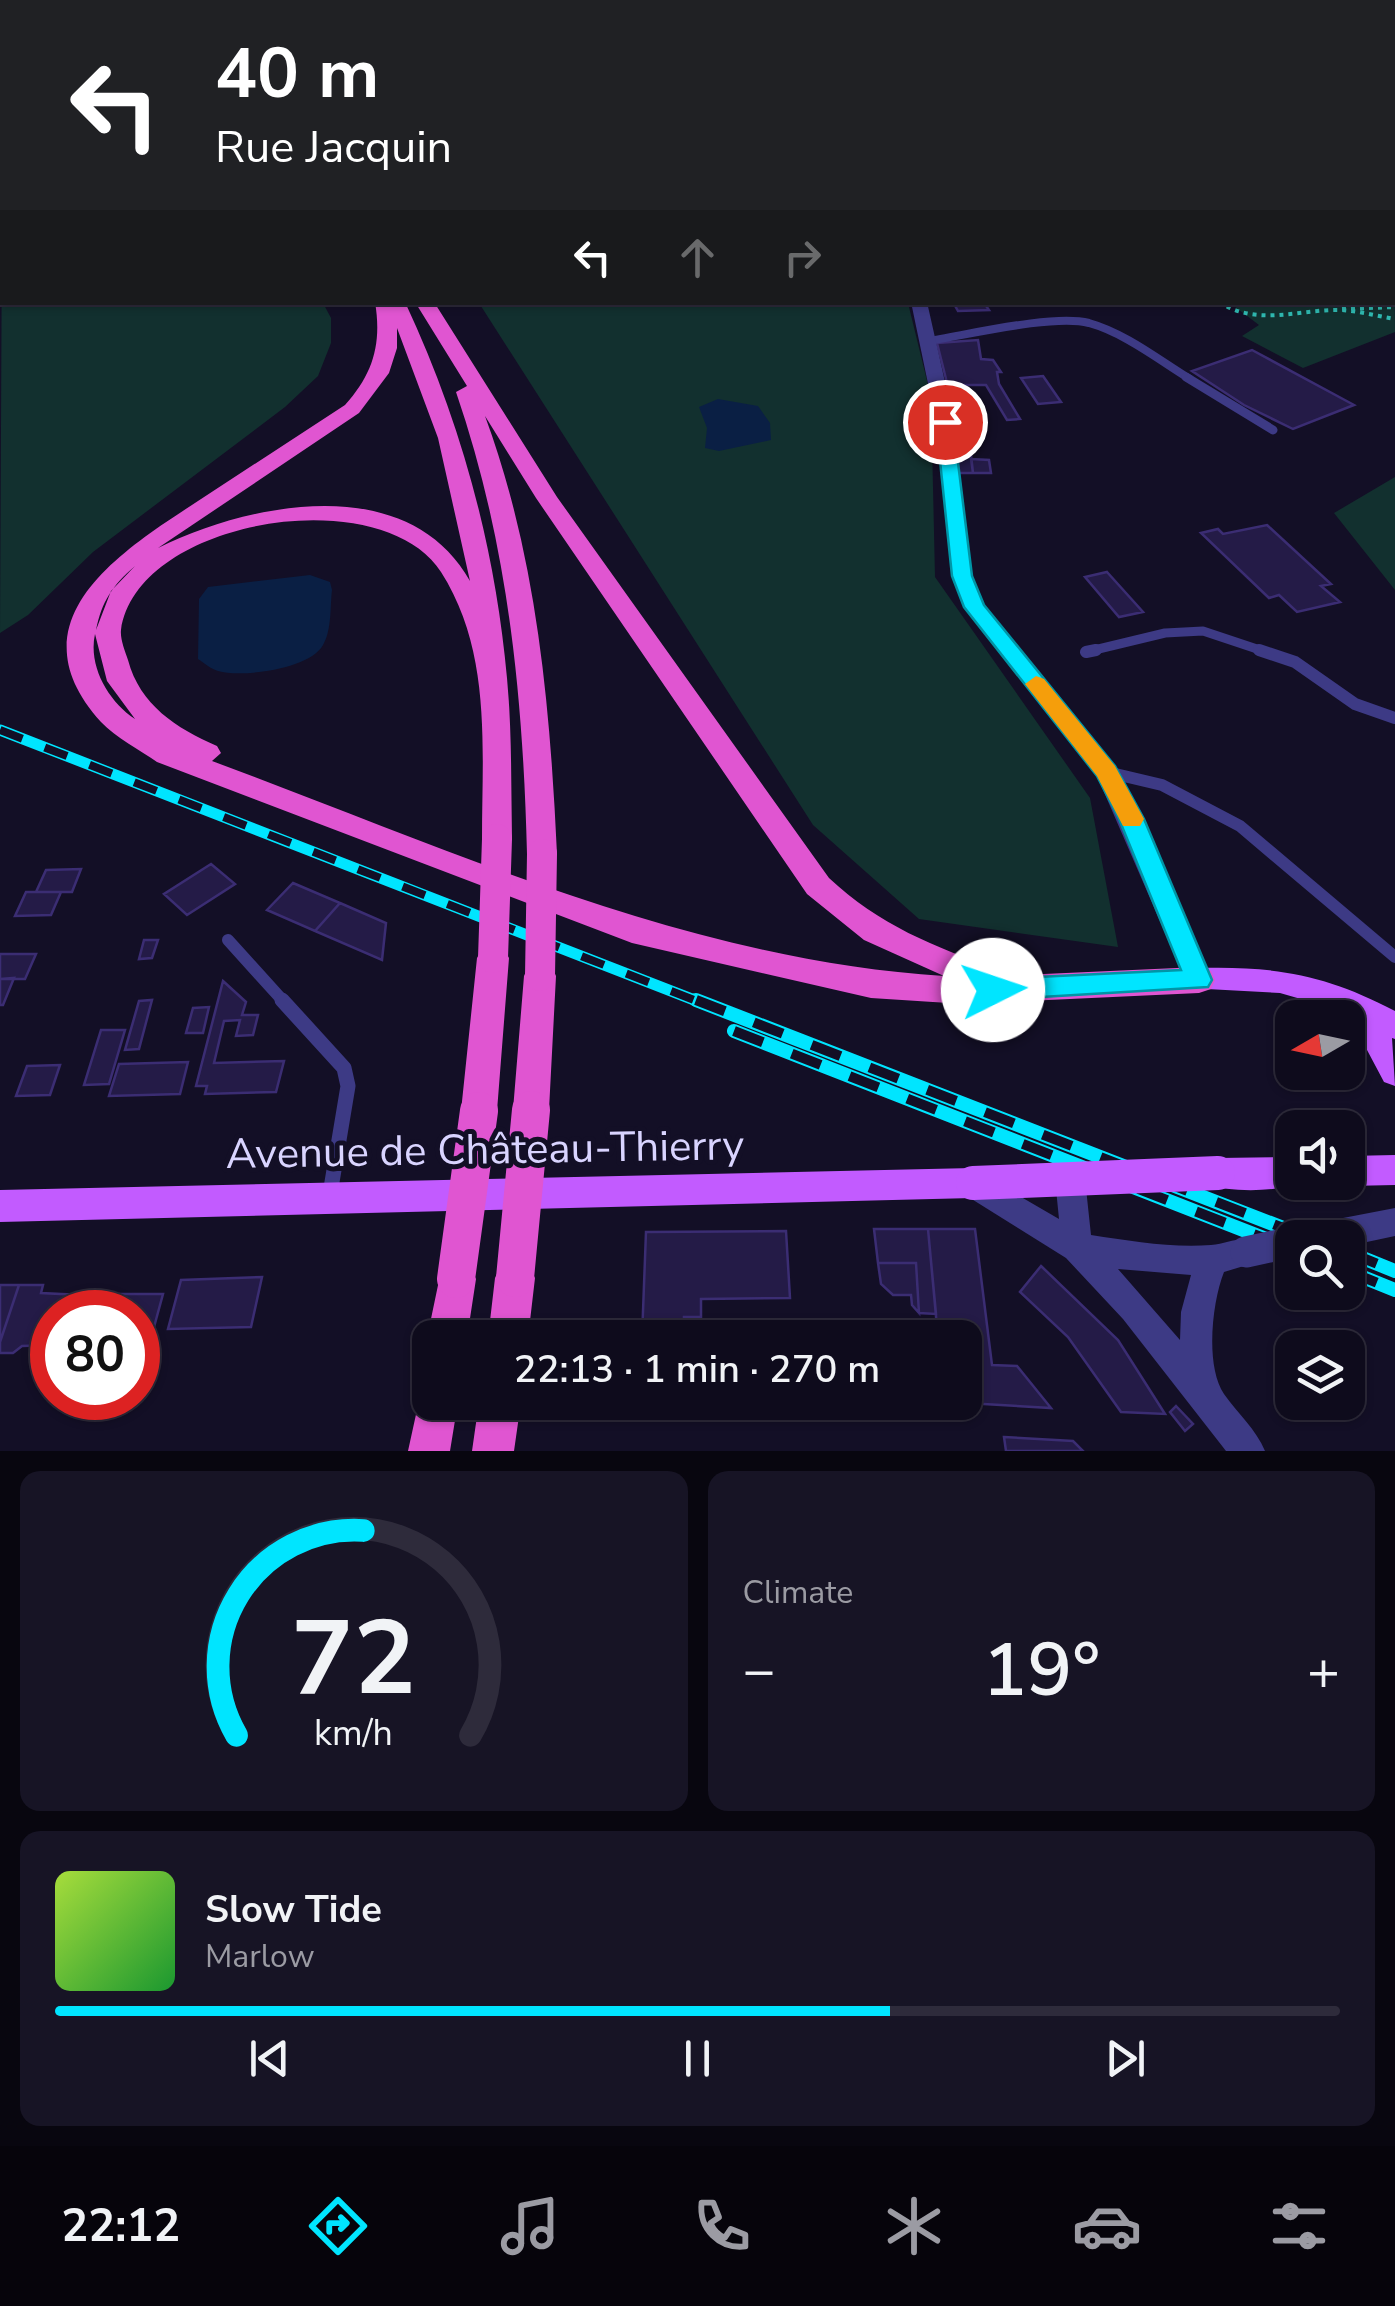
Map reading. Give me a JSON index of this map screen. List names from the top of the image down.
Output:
{
  "streets": {
    "main road": ["Avenue de Château-Thierry"]
  },
  "north": "left",
  "page": {
    "turn": ["40 m", "Rue Jacquin"],
    "limit": "80",
    "trip": "22:13 · 1 min · 270 m",
    "tile": "Climate",
    "heat": ["−", "19°", "+"],
    "song": ["Slow Tide", "Marlow"],
    "tabs": "22:12",
    "gauge": ["72", "km/h"]
  }
}
